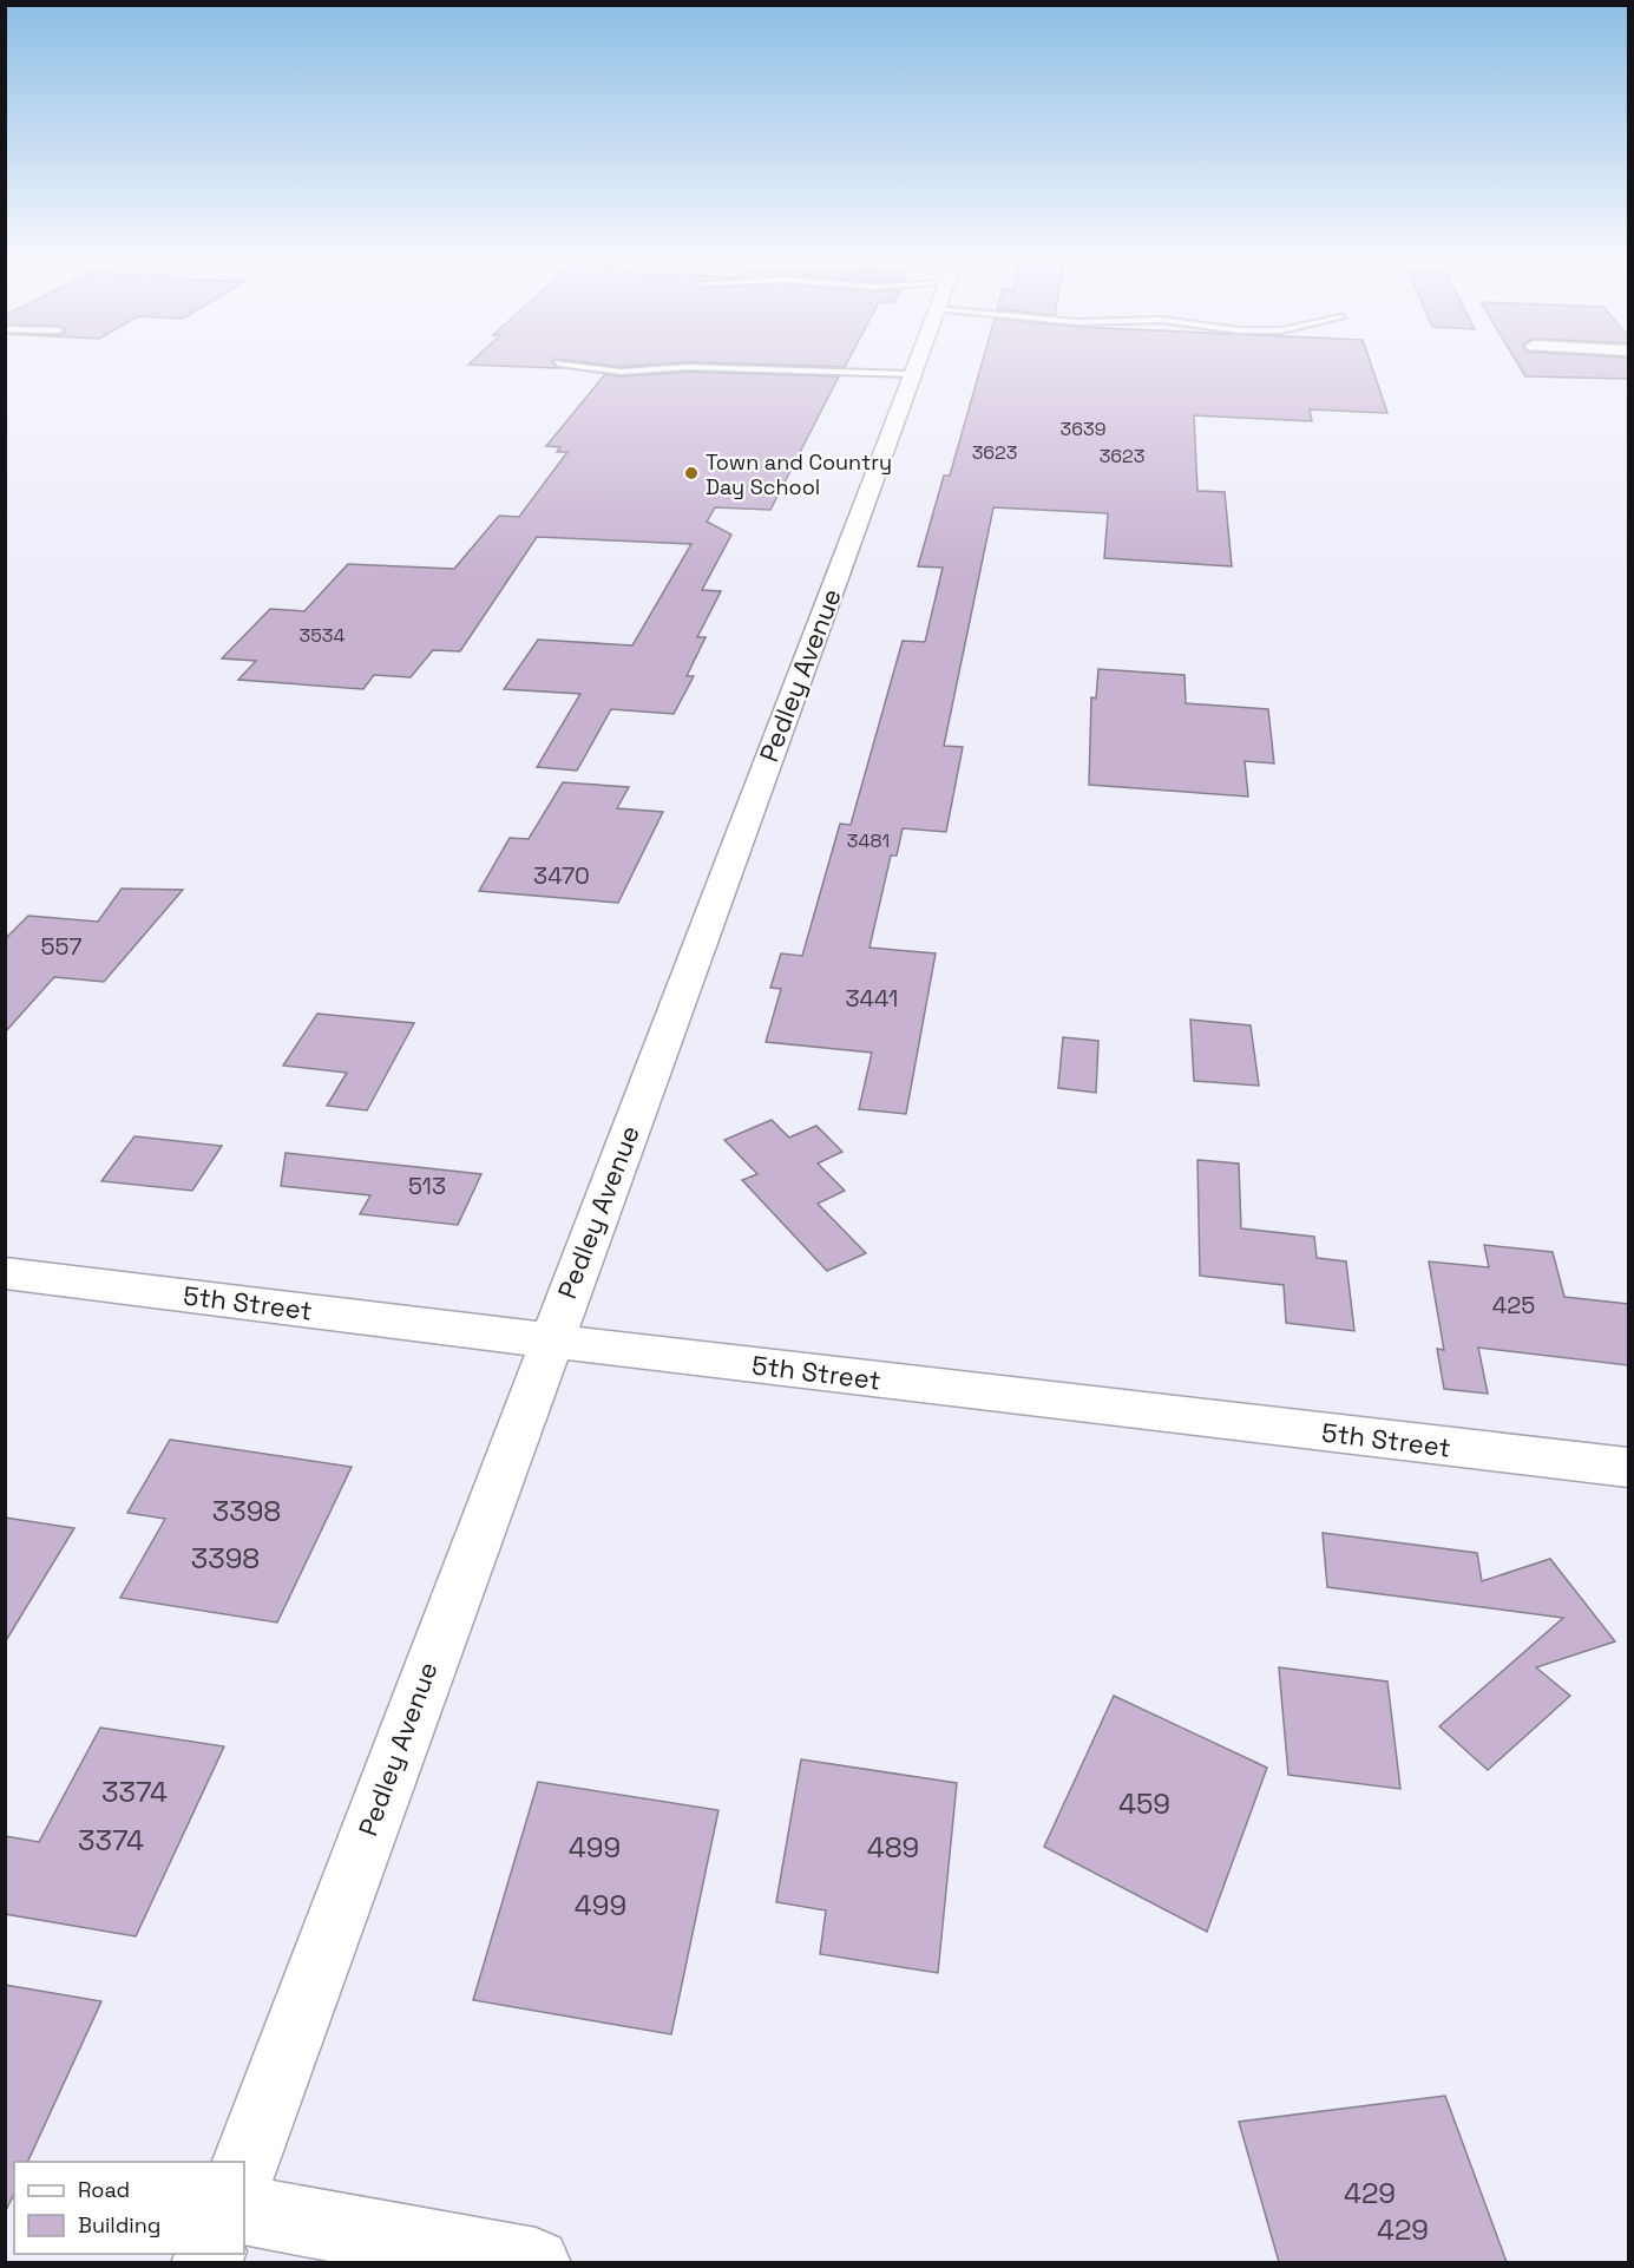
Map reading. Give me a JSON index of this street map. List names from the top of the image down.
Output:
{
  "streets": {
    "street": ["Pedley Avenue", "5th Street"]
  },
  "crossings": [
    ["Pedley Avenue", "5th Street"]
  ],
  "places": ["Town and Country Day School"],
  "house_numbers": [
    "3639",
    "3623",
    "3623",
    "3534",
    "3481",
    "3470",
    "557",
    "3441",
    "513",
    "425",
    "3398",
    "3398",
    "3374",
    "459",
    "3374",
    "499",
    "489",
    "499",
    "429",
    "429"
  ],
  "legend": ["Road", "Building"]
}
